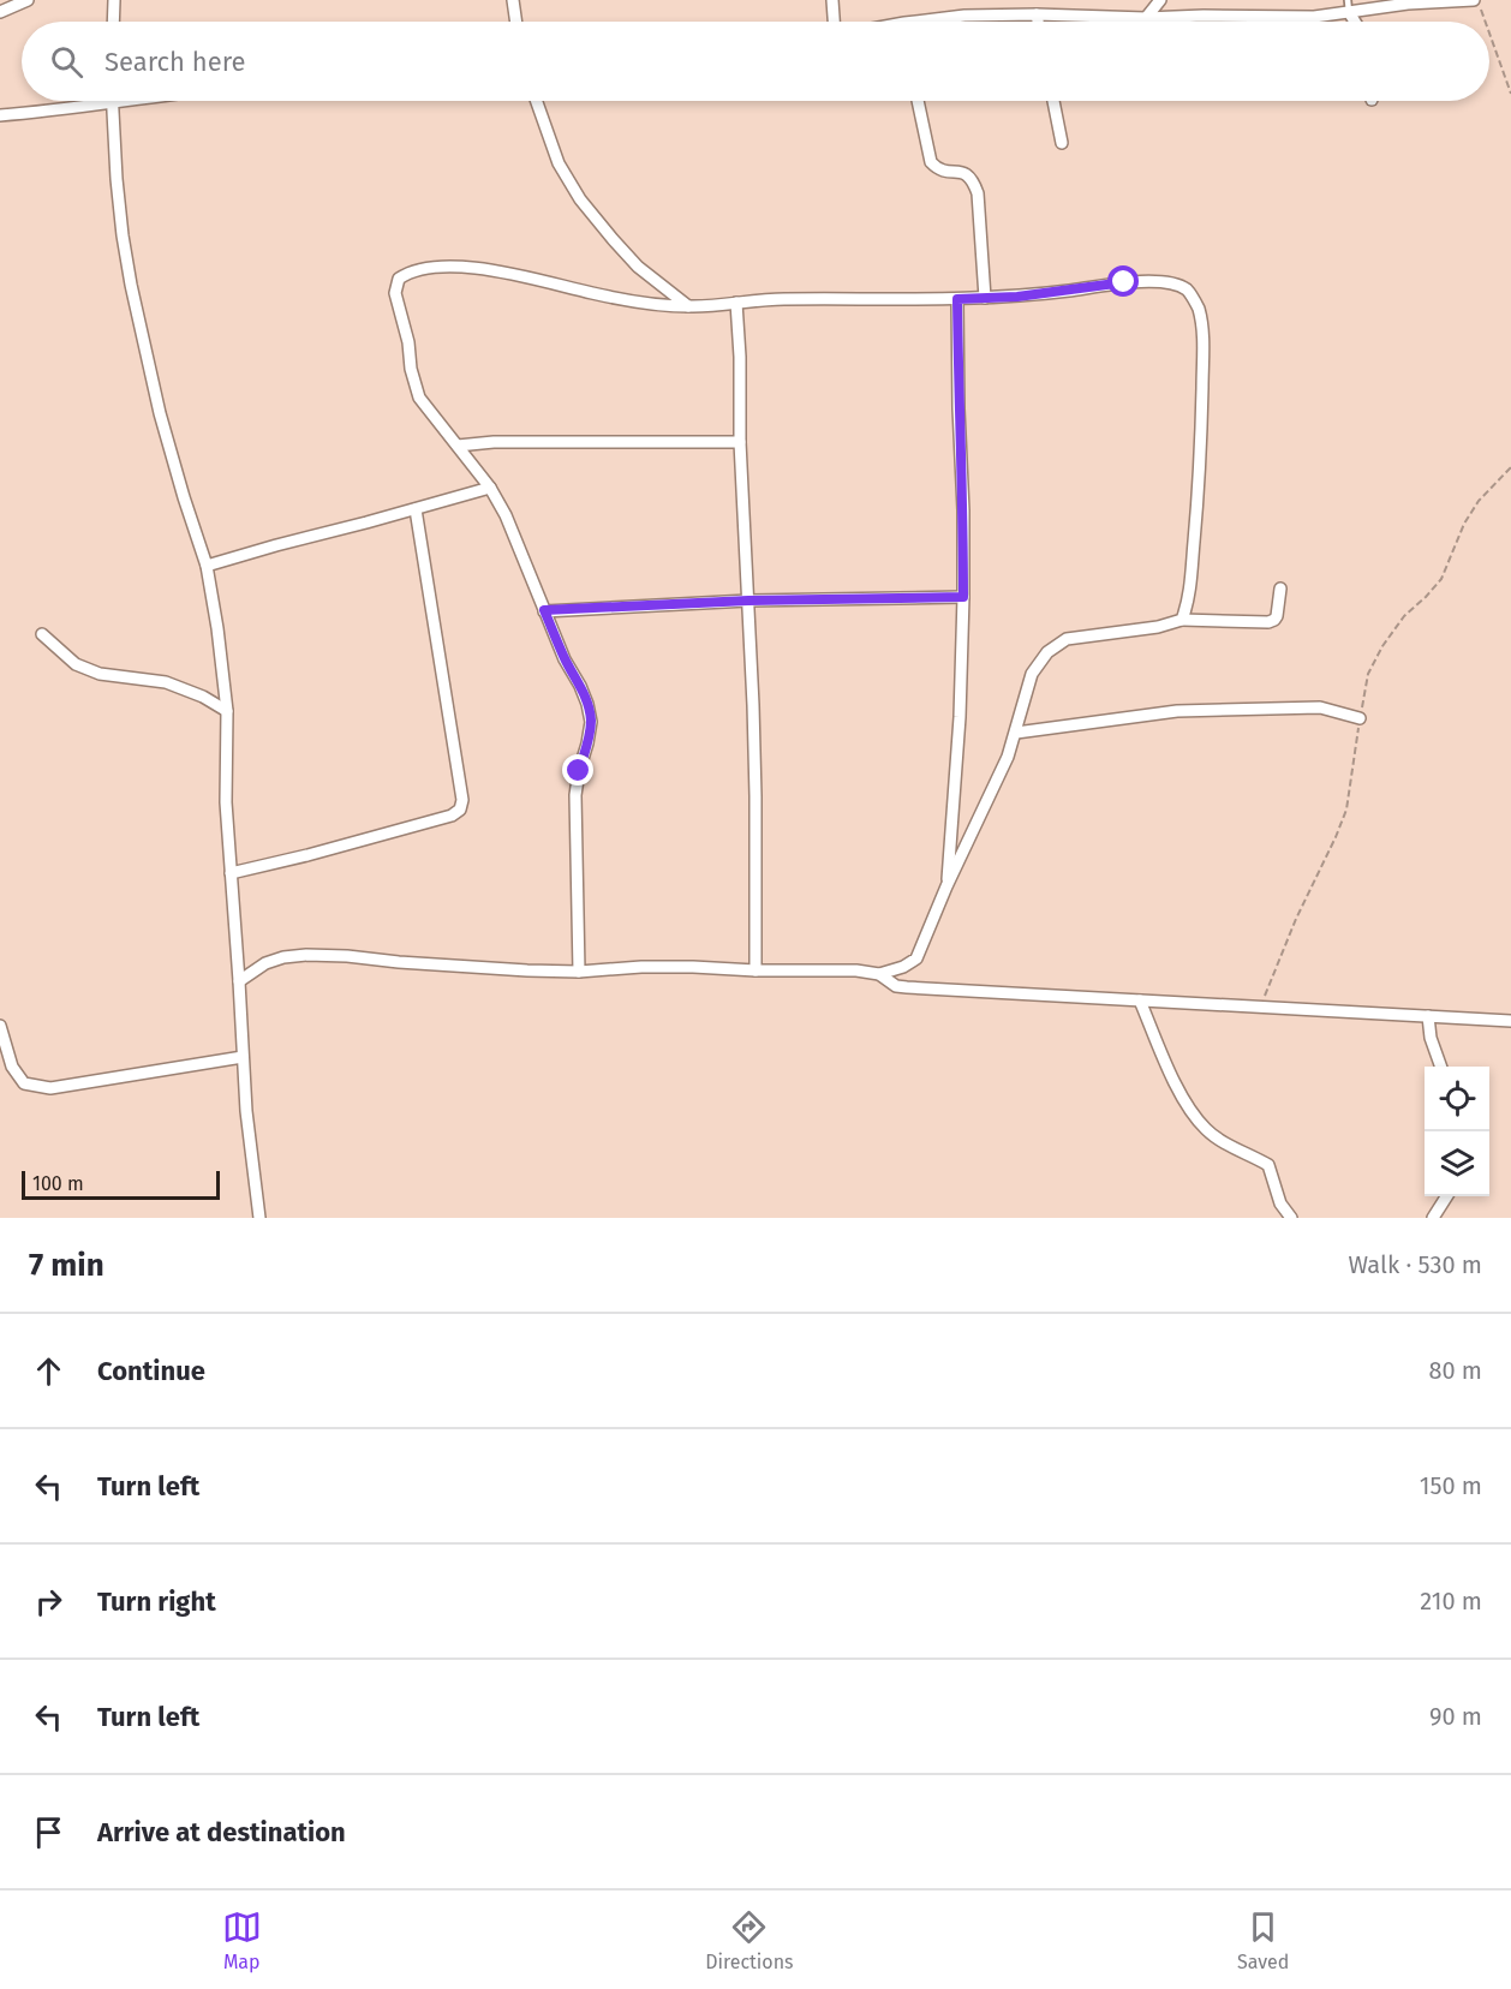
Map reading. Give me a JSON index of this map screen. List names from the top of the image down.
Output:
{
  "scale_bar": "100 m",
  "page": {
    "search": "Search here",
    "scale": "100 m",
    "heading": ["7 min", "Walk · 530 m"],
    "list": [
      ["Continue", "80 m"],
      ["Turn left", "150 m"],
      ["Turn right", "210 m"],
      ["Turn left", "90 m"],
      "Arrive at destination"
    ],
    "nav": ["Map", "Directions", "Saved"]
  }
}
